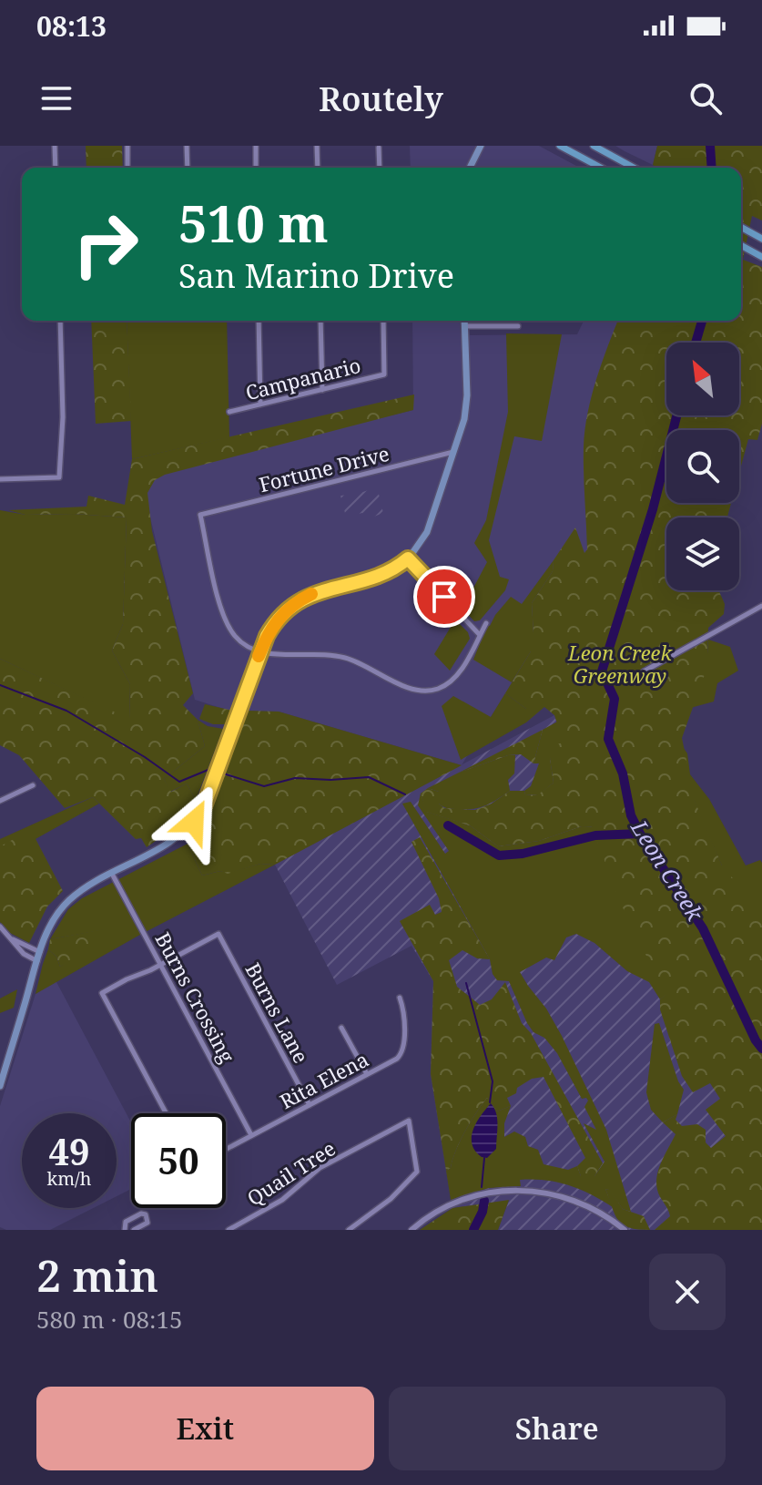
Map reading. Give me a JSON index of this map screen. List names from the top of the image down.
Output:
{
  "streets": {
    "street": [
      "Campanario",
      "Fortune Drive",
      "Burns Crossing",
      "Burns Lane",
      "Rita Elena",
      "Quail Tree"
    ]
  },
  "crossings": [
    ["Burns Crossing", "Burns Lane"],
    ["Burns Crossing", "Rita Elena"],
    ["Burns Lane", "Rita Elena"]
  ],
  "water": ["Leon Creek"],
  "parks": ["Leon Creek Greenway"],
  "north": "top left",
  "page": {
    "status": "08:13",
    "header": "Routely",
    "turn": ["510 m", "San Marino Drive"],
    "speed": "49 km/h",
    "limit": "50",
    "heading": ["2 min", "580 m · 08:15"],
    "buttons": ["Exit", "Share"]
  }
}
